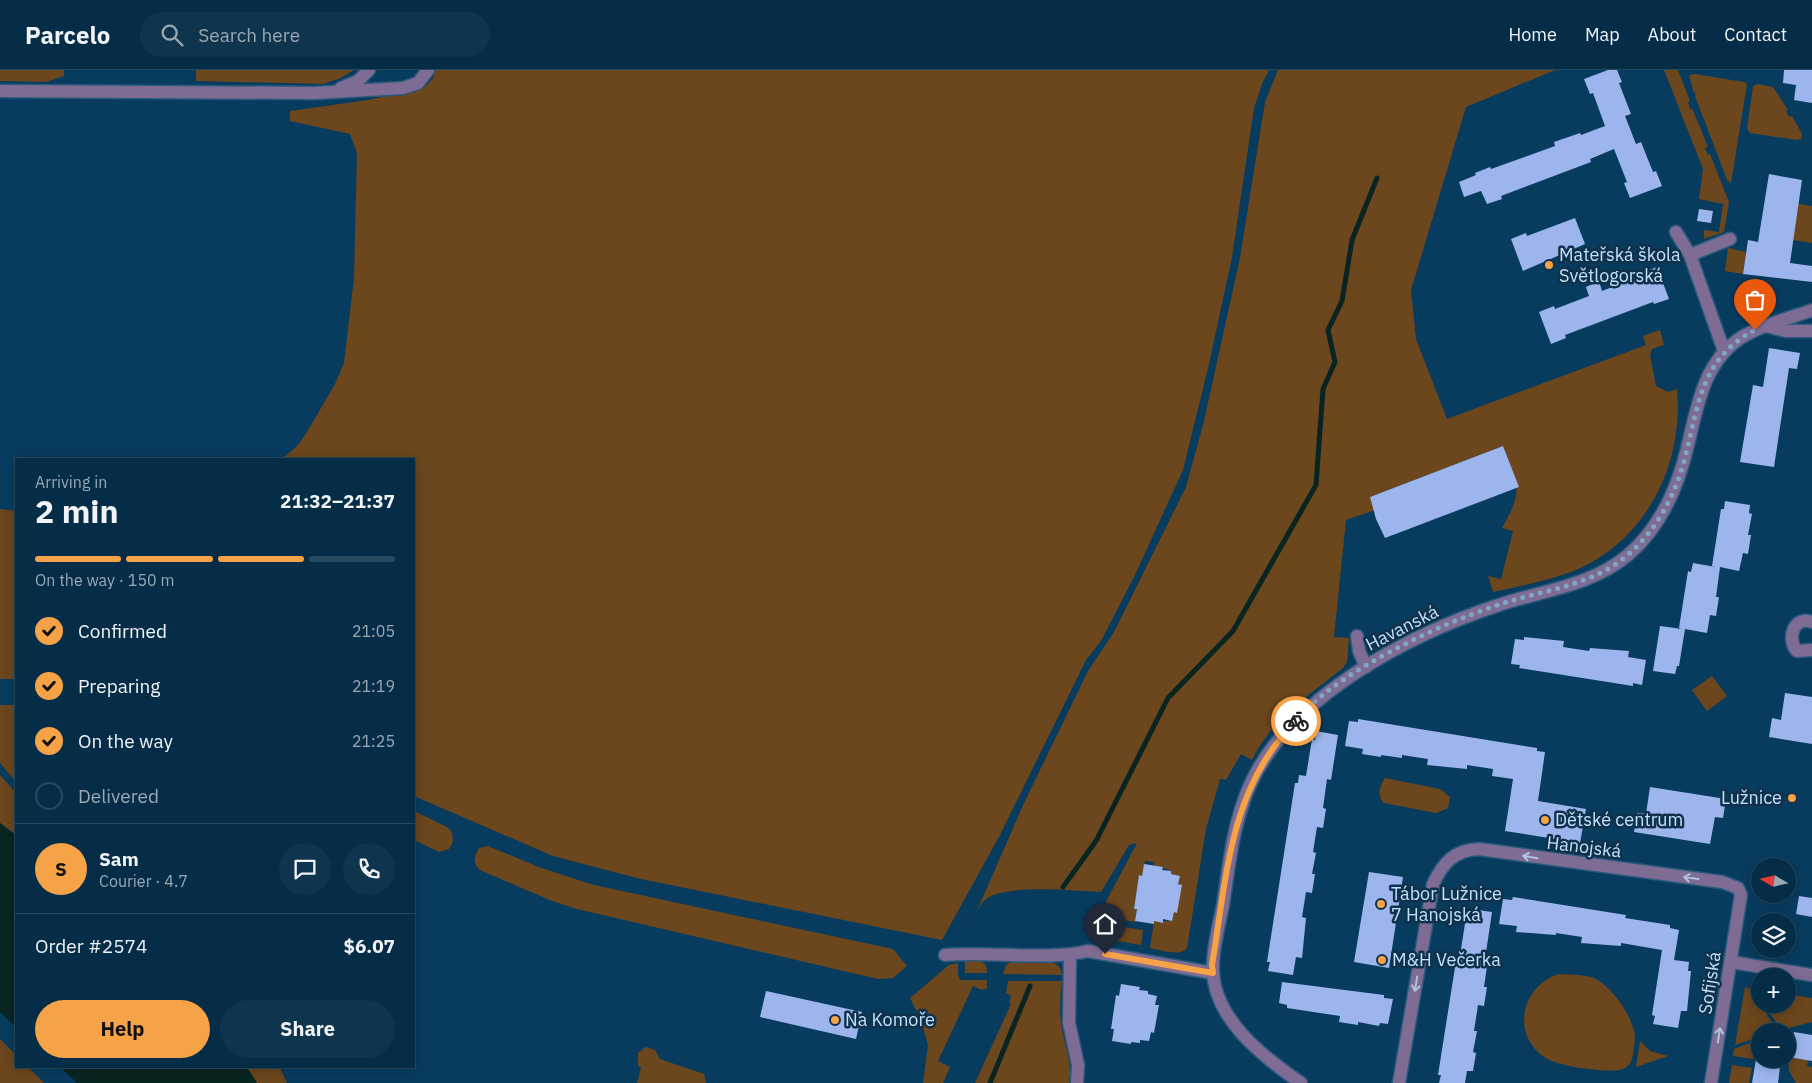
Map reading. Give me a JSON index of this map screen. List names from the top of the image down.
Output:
{
  "streets": {
    "street": ["Havanská", "Hanojská", "Sofijská"]
  },
  "crossings": [
    ["Hanojská", "Sofijská"]
  ],
  "one_way": ["Sofijská"],
  "places": [
    "Mateřská škola Světlogorská",
    "Lužnice",
    "Dětské centrum",
    "Tábor Lužnice 7 Hanojská",
    "M&H Večerka",
    "Na Komoře"
  ],
  "north": "left",
  "page": {
    "header": "Parcelo",
    "search": "Search here",
    "nav": [
      "Home",
      "Map",
      "About",
      "Contact"
    ],
    "heading": ["2 min", "Arriving in", "21:32–21:37"],
    "panel": [
      "Sam",
      "Courier · 4.7",
      "Order #2574",
      "$6.07"
    ],
    "bar": "On the way · 150 m",
    "list": [
      ["Confirmed", "21:05"],
      ["Preparing", "21:19"],
      ["On the way", "21:25"],
      "Delivered"
    ],
    "round": "S",
    "map_buttons": ["+", "−"],
    "buttons": ["Help", "Share"]
  }
}
